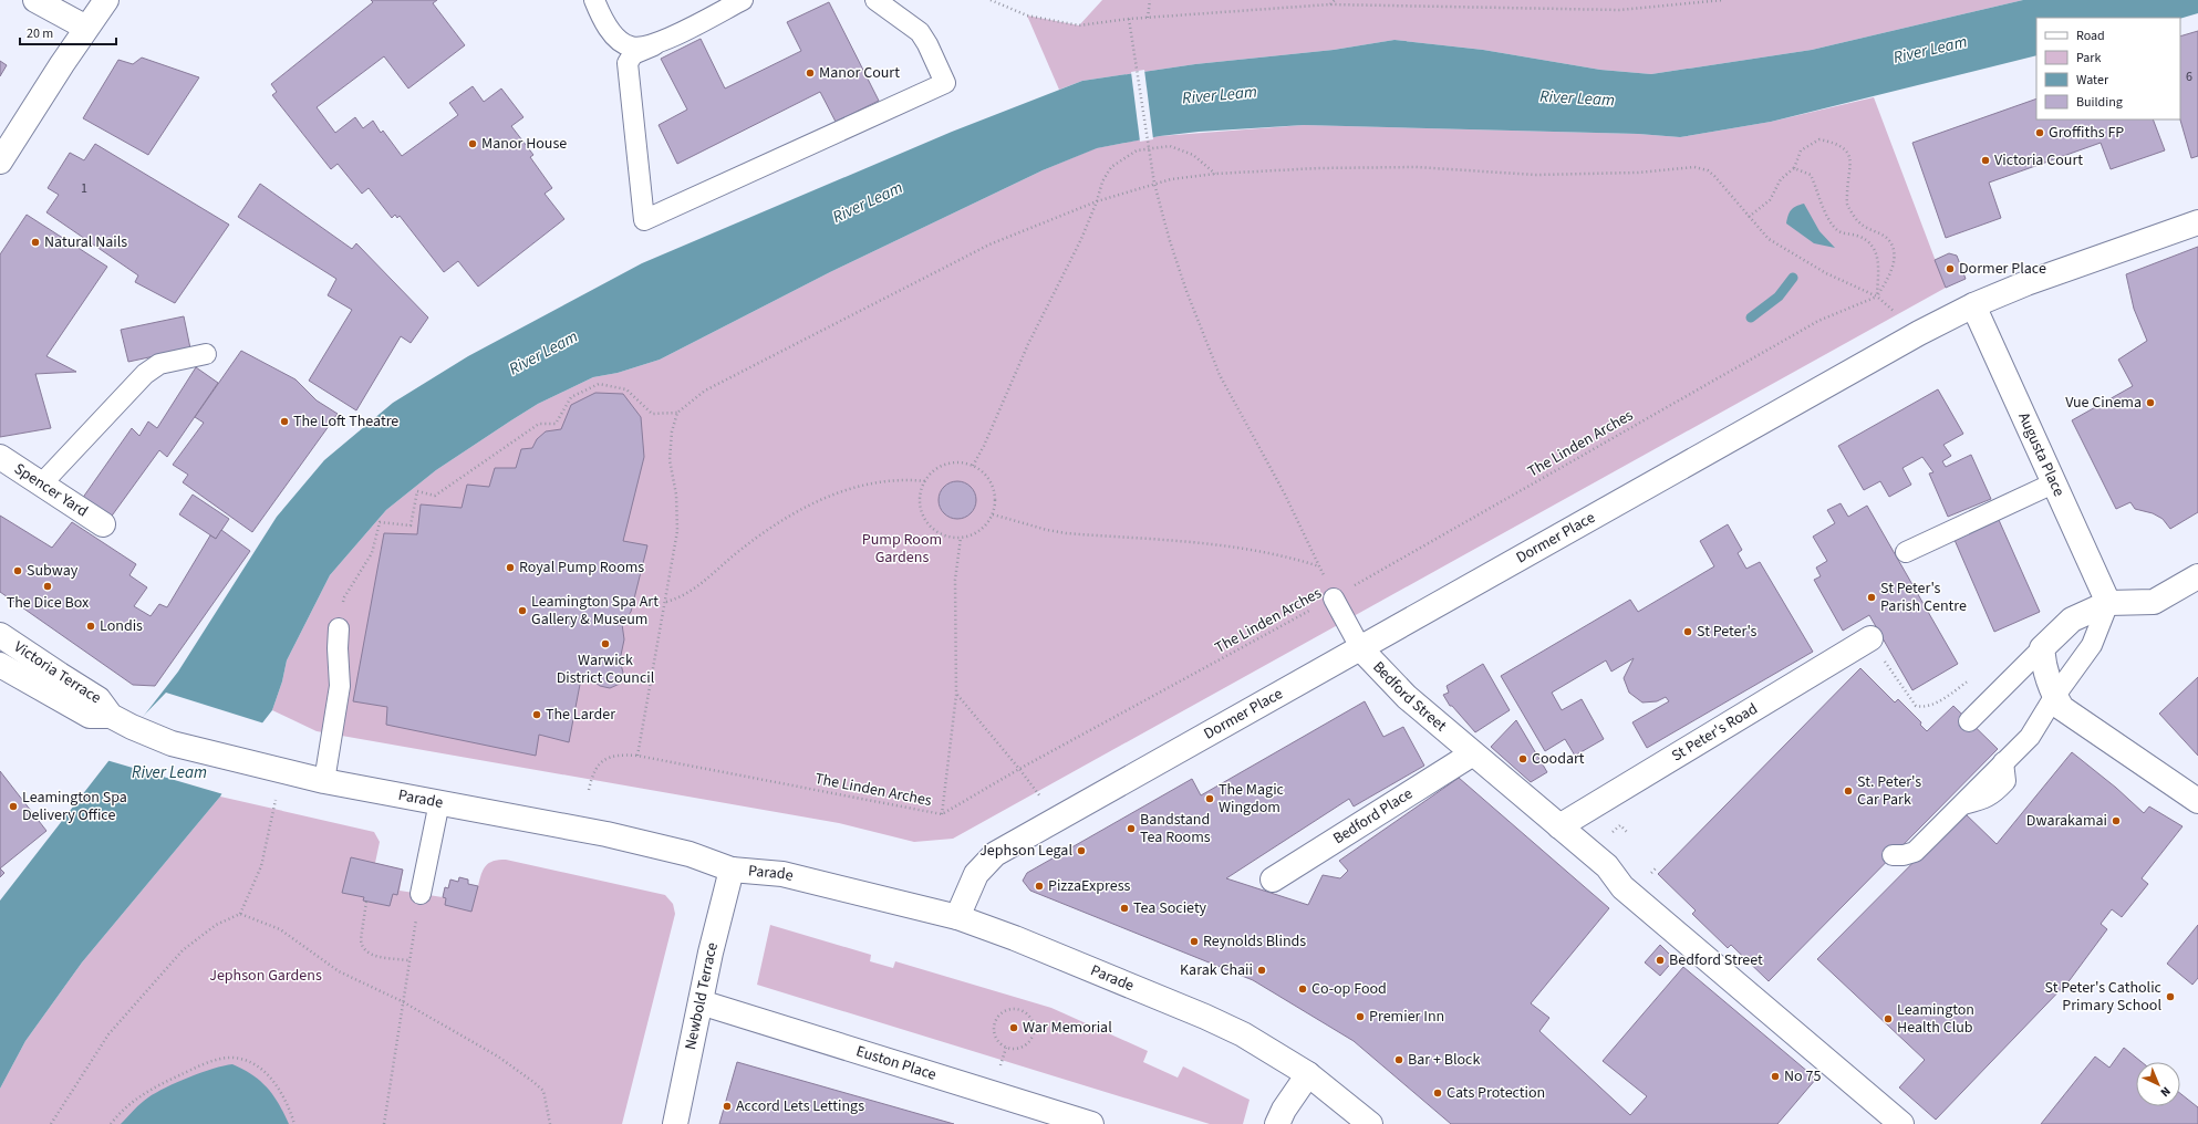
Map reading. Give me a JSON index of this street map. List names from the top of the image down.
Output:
{
  "streets": {
    "street": [
      "Augusta Place",
      "Spencer Yard",
      "Dormer Place",
      "Victoria Terrace",
      "Bedford Street",
      "St Peter's Road",
      "Parade",
      "Bedford Place",
      "Newbold Terrace",
      "Euston Place"
    ],
    "path": ["The Linden Arches"]
  },
  "crossings": [
    ["Augusta Place", "Dormer Place"],
    ["Dormer Place", "Bedford Street"],
    ["Dormer Place", "Parade"],
    ["Victoria Terrace", "Parade"],
    ["Bedford Street", "St Peter's Road"],
    ["Bedford Street", "Bedford Place"],
    ["Parade", "Newbold Terrace"],
    ["Newbold Terrace", "Euston Place"]
  ],
  "water": ["River Leam"],
  "parks": ["Pump Room Gardens", "Jephson Gardens"],
  "places": [
    "Manor Court",
    "Groffiths FP",
    "Manor House",
    "Victoria Court",
    "Natural Nails",
    "Dormer Place",
    "Vue Cinema",
    "The Loft Theatre",
    "Royal Pump Rooms",
    "Subway",
    "The Dice Box",
    "St Peter's Parish Centre",
    "Leamington Spa Art Gallery & Museum",
    "Londis",
    "St Peter's",
    "Warwick District Council",
    "The Larder",
    "Coodart",
    "St. Peter's Car Park",
    "The Magic Wingdom",
    "Leamington Spa Delivery Office",
    "Dwarakamai",
    "Bandstand Tea Rooms",
    "Jephson Legal",
    "PizzaExpress",
    "Tea Society",
    "Reynolds Blinds",
    "Bedford Street",
    "Karak Chaii",
    "Co-op Food",
    "St Peter's Catholic Primary School",
    "Premier Inn",
    "Leamington Health Club",
    "War Memorial",
    "Bar + Block",
    "No 75",
    "Cats Protection",
    "Accord Lets Lettings"
  ],
  "house_numbers": ["6", "1"],
  "legend": [
    "Road",
    "Park",
    "Water",
    "Building"
  ],
  "scale_bar": "20 m",
  "north": "bottom right"
}
